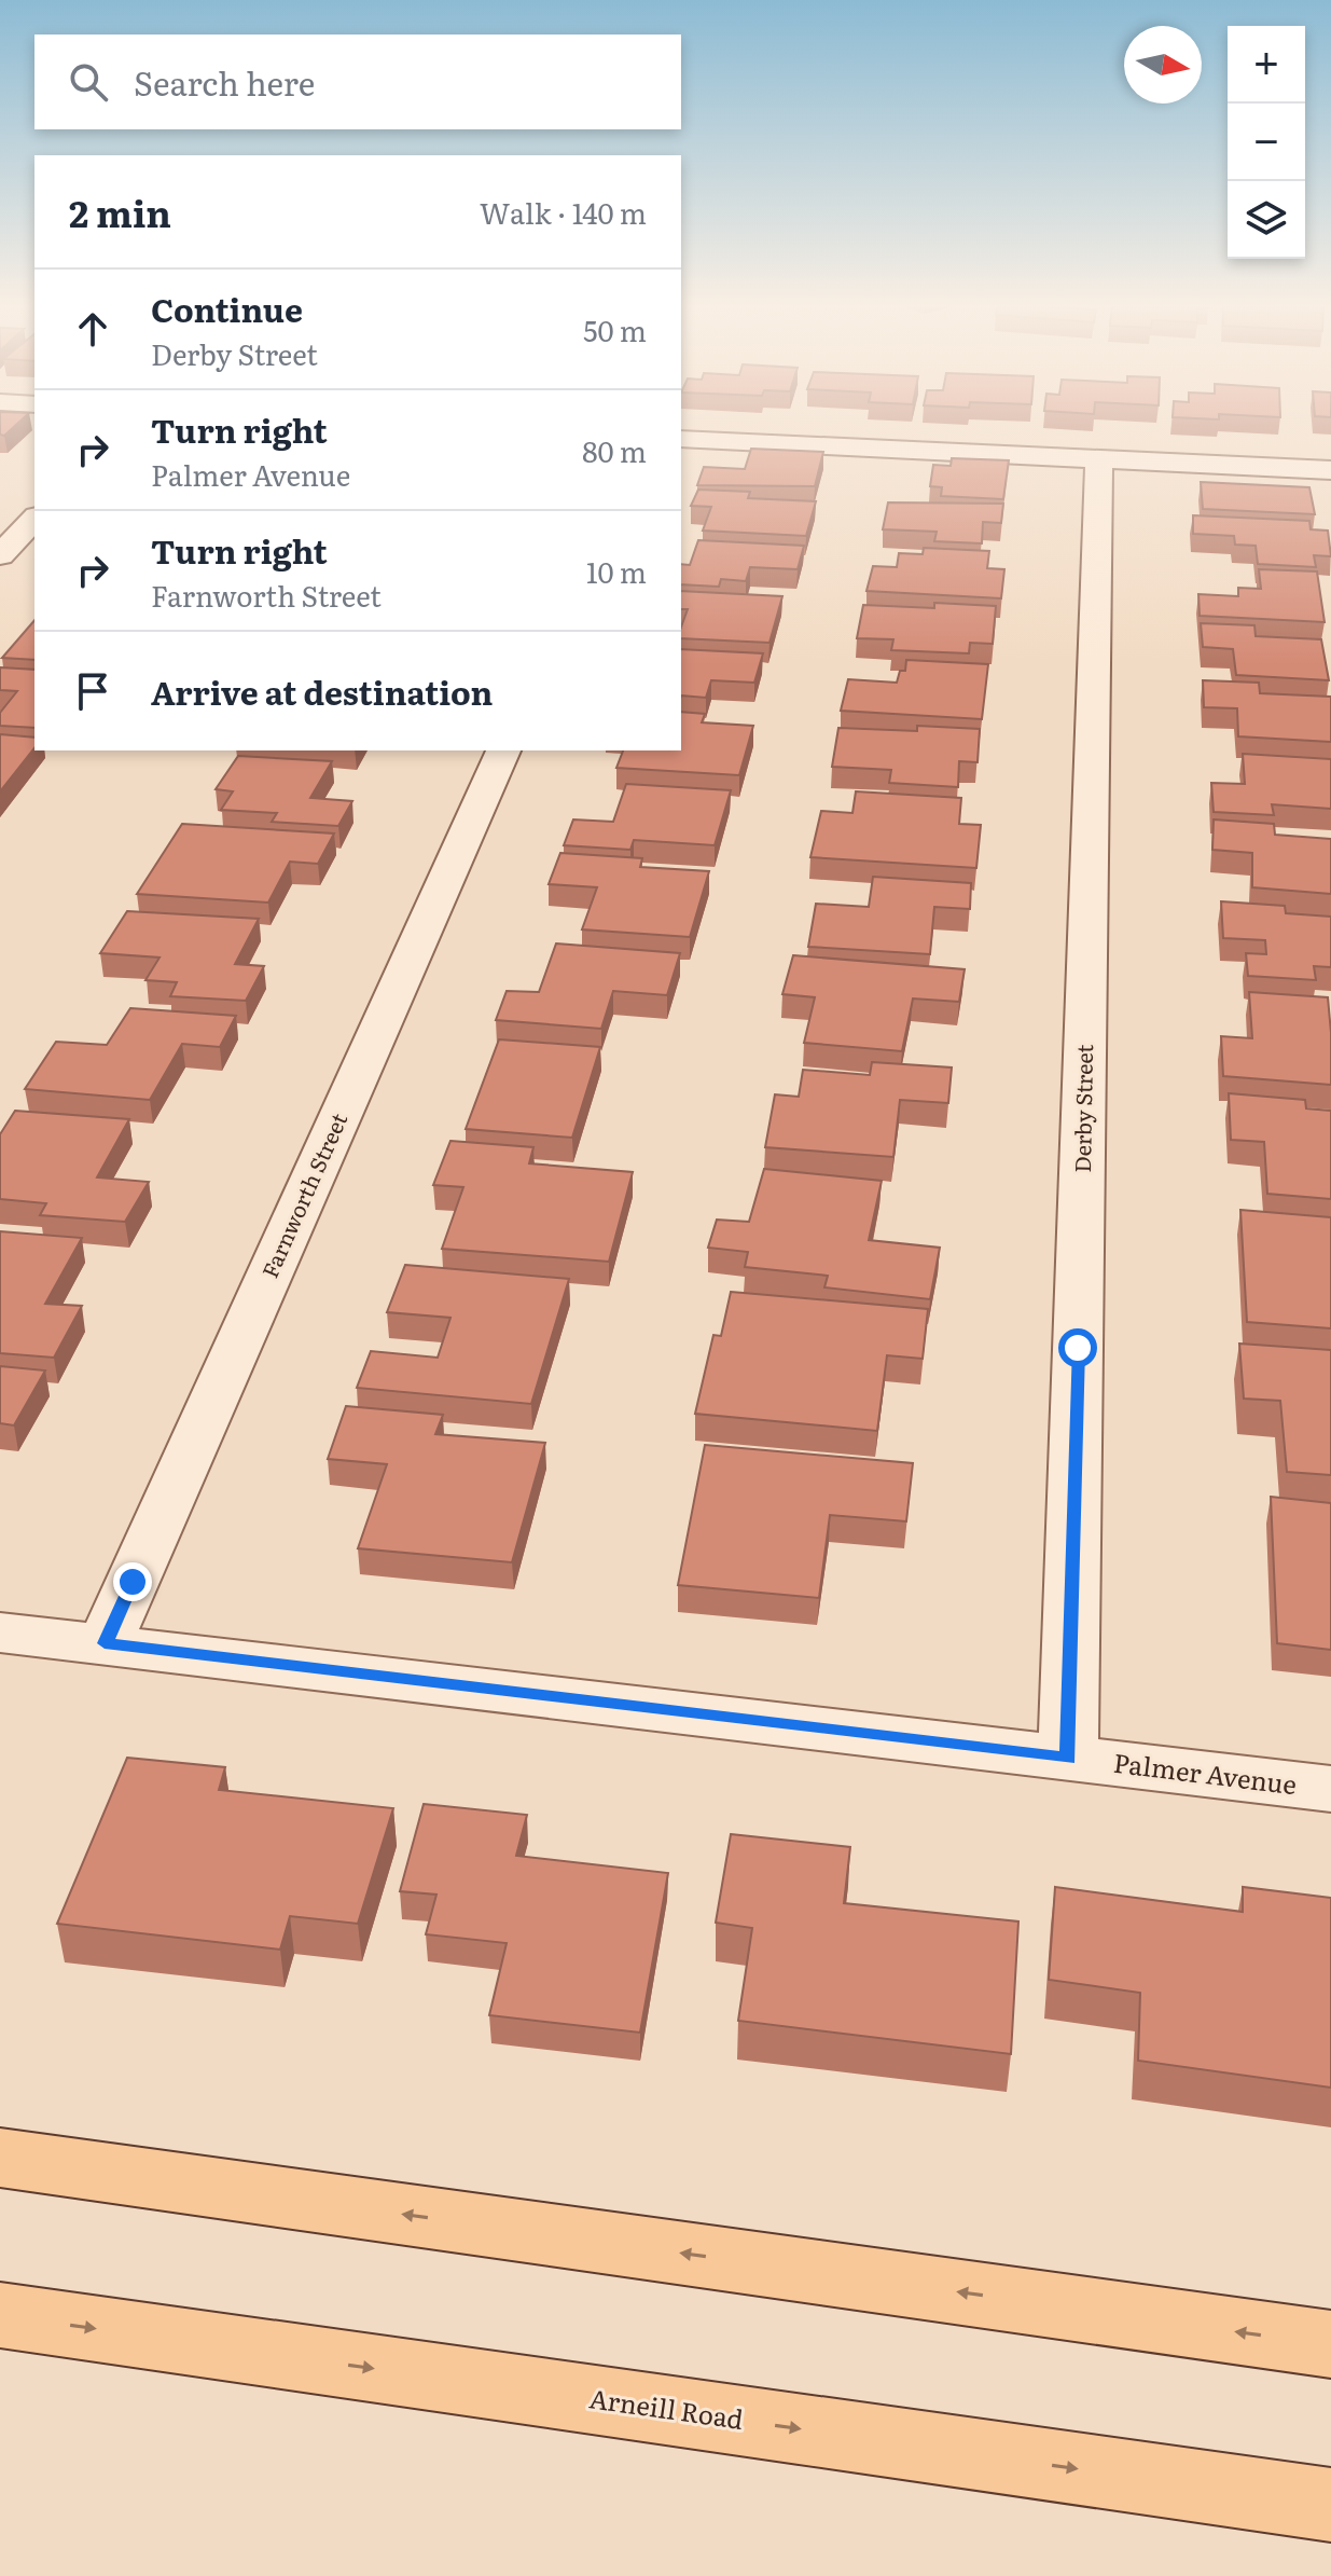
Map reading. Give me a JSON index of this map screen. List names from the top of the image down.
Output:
{
  "streets": {
    "main road": ["Arneill Road"],
    "street": ["Derby Street", "Farnworth Street", "Palmer Avenue"]
  },
  "crossings": [
    ["Derby Street", "Palmer Avenue"],
    ["Farnworth Street", "Palmer Avenue"]
  ],
  "north": "right",
  "page": {
    "map_buttons": ["+", "−"],
    "search": "Search here",
    "heading": ["2 min", "Walk · 140 m"],
    "list": [
      ["Continue", "Derby Street", "50 m"],
      ["Turn right", "Palmer Avenue", "80 m"],
      ["Turn right", "Farnworth Street", "10 m"],
      "Arrive at destination"
    ]
  }
}
